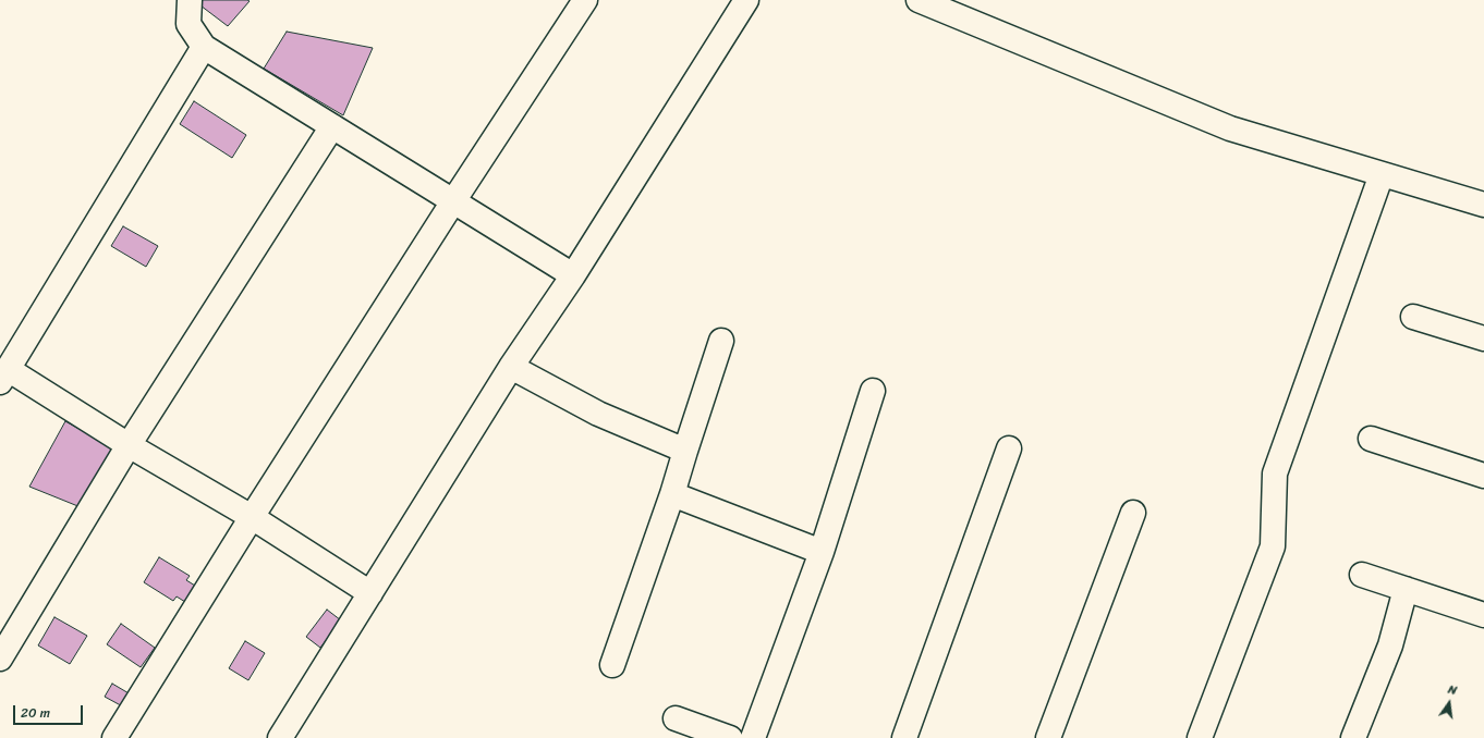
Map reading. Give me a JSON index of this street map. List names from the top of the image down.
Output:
{
  "scale_bar": "20 m",
  "north": "top"
}
